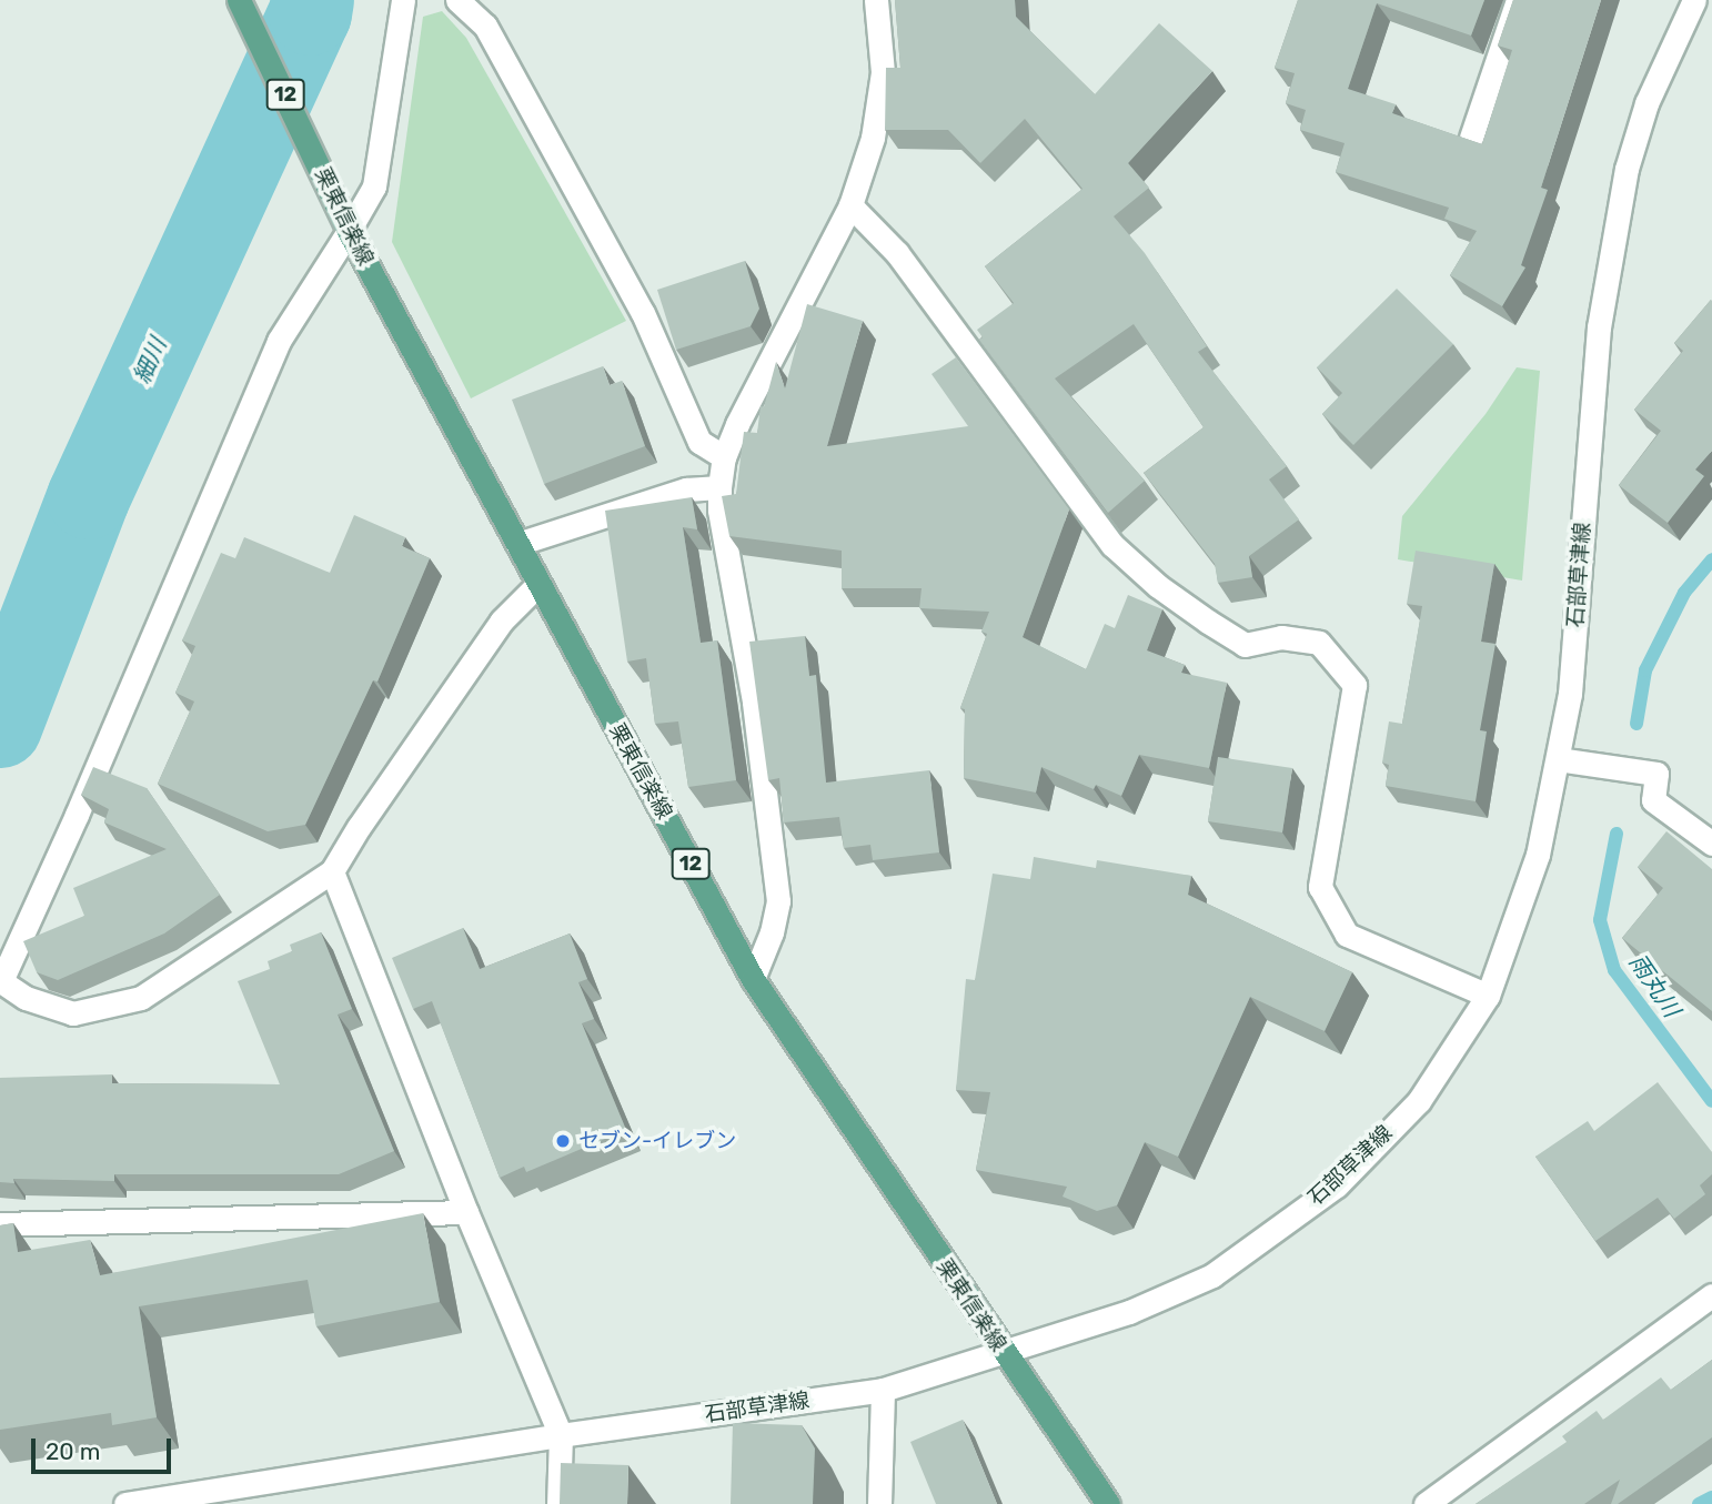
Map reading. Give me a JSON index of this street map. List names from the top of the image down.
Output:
{
  "streets": {
    "main road": ["12", "栗東信楽線"],
    "street": ["石部草津線"]
  },
  "crossings": [
    ["栗東信楽線", "石部草津線"]
  ],
  "water": ["細川", "雨丸川"],
  "places": ["セブン-イレブン"],
  "scale_bar": "20 m"
}
